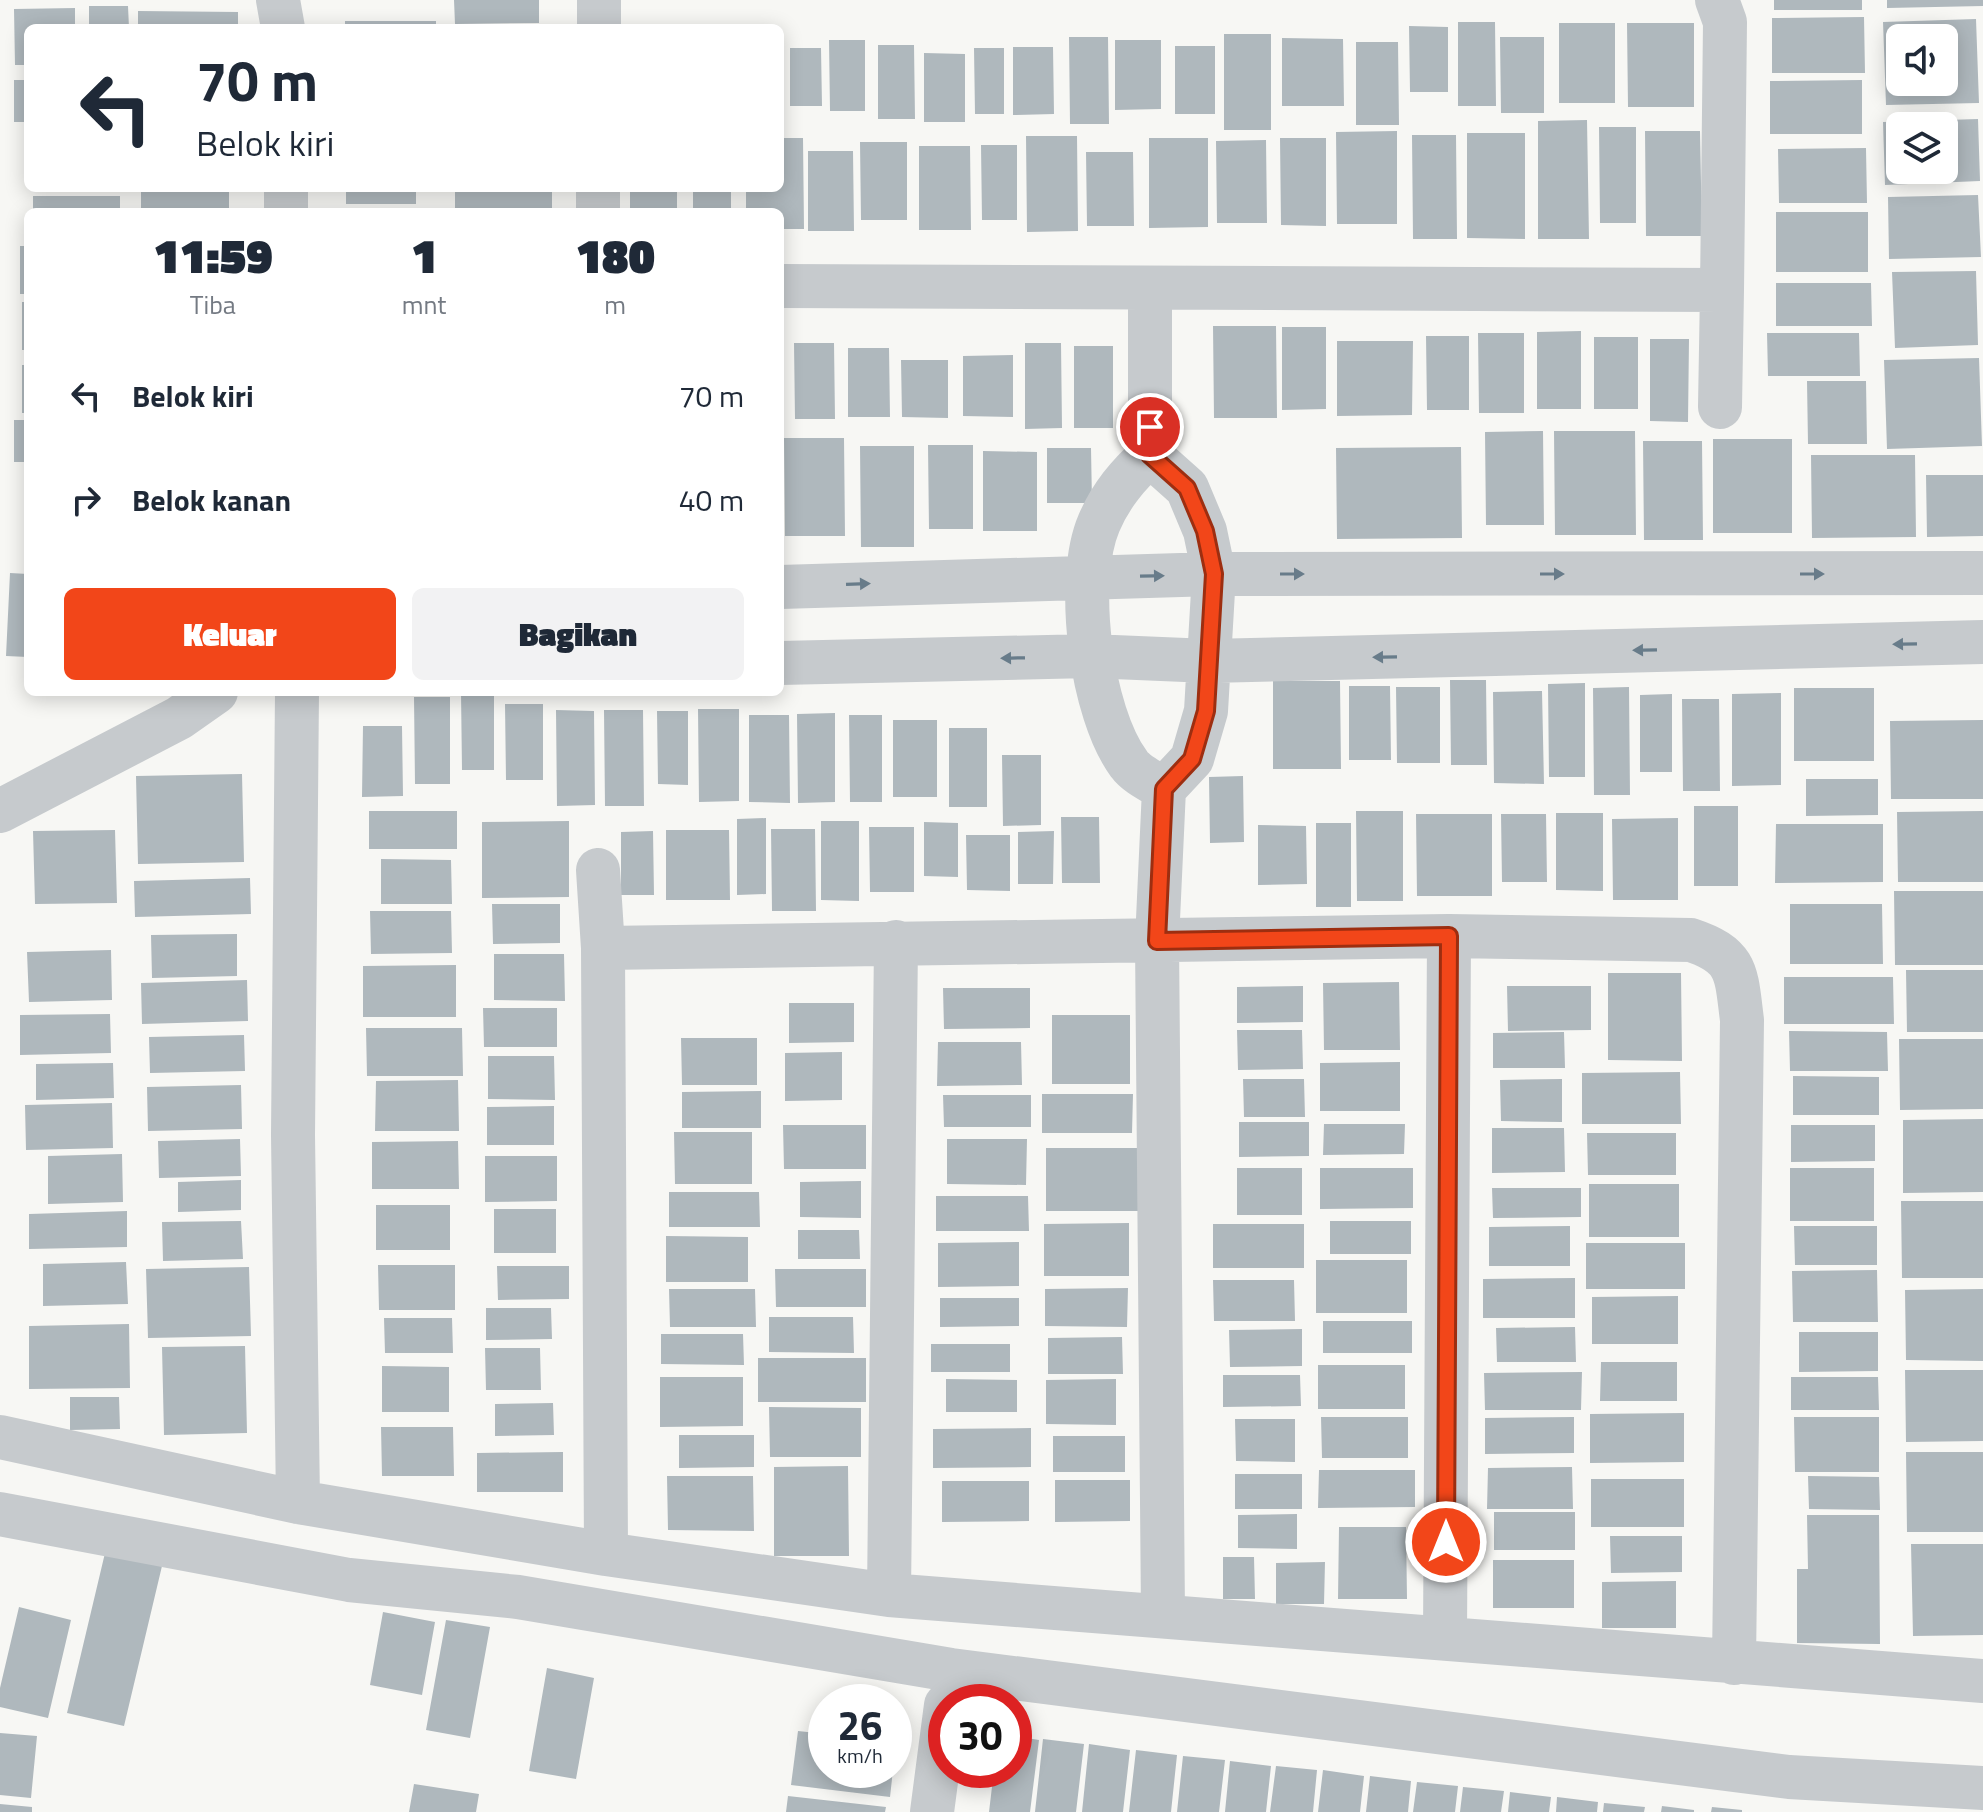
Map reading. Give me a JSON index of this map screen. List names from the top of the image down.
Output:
{
  "page": {
    "turn": ["70 m", "Belok kiri"],
    "eta": [
      "11:59",
      "Tiba",
      "1",
      "mnt",
      "180",
      "m"
    ],
    "list": [
      {
        "name": "Belok kiri",
        "value": "70 m"
      },
      {
        "name": "Belok kanan",
        "value": "40 m"
      }
    ],
    "buttons": ["Keluar", "Bagikan"],
    "speed": "26 km/h",
    "limit": "30"
  }
}
